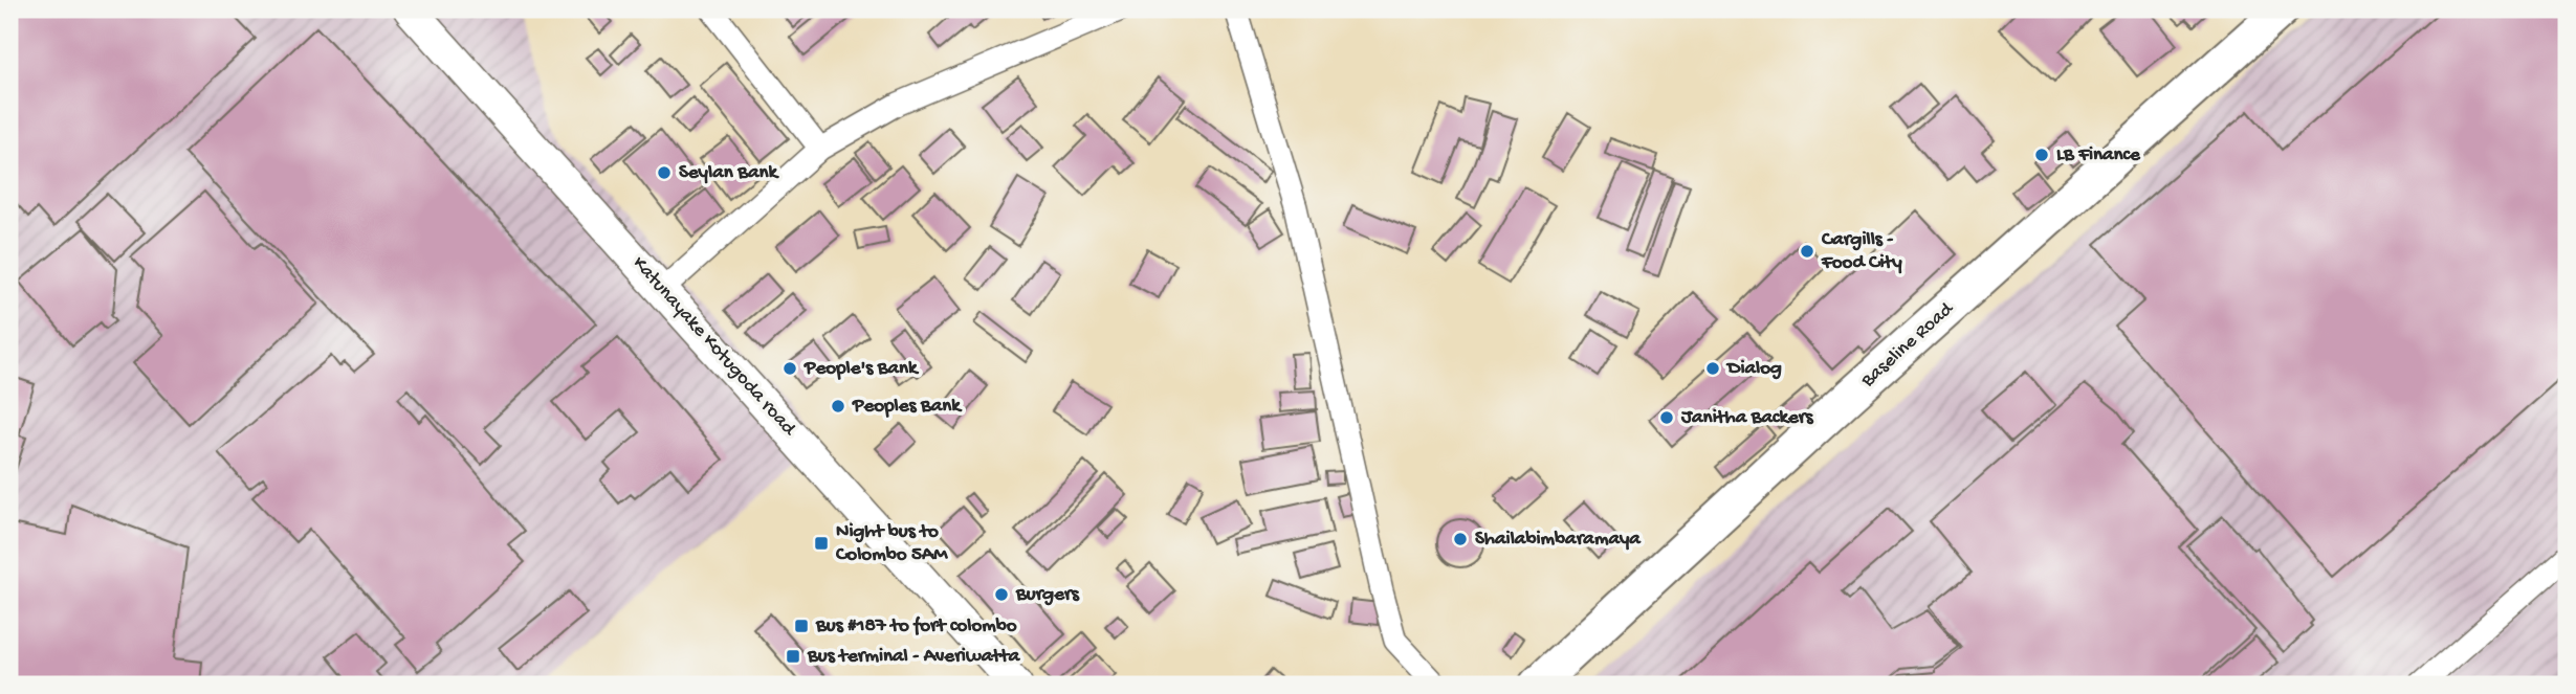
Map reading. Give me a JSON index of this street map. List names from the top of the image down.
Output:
{
  "streets": {
    "main road": ["Baseline Road", "Katunayake Kotugoda road"]
  },
  "places": {
    "other": [
      "LB Finance",
      "Seylan Bank",
      "Cargills - Food City",
      "People's Bank",
      "Dialog",
      "Peoples Bank",
      "Janitha Backers",
      "Shailabimbaramaya",
      "Burgers"
    ],
    "transit": ["Night bus to Colombo 5AM", "Bus #187 to fort colombo", "Bus terminal - Averiwatta"]
  }
}
